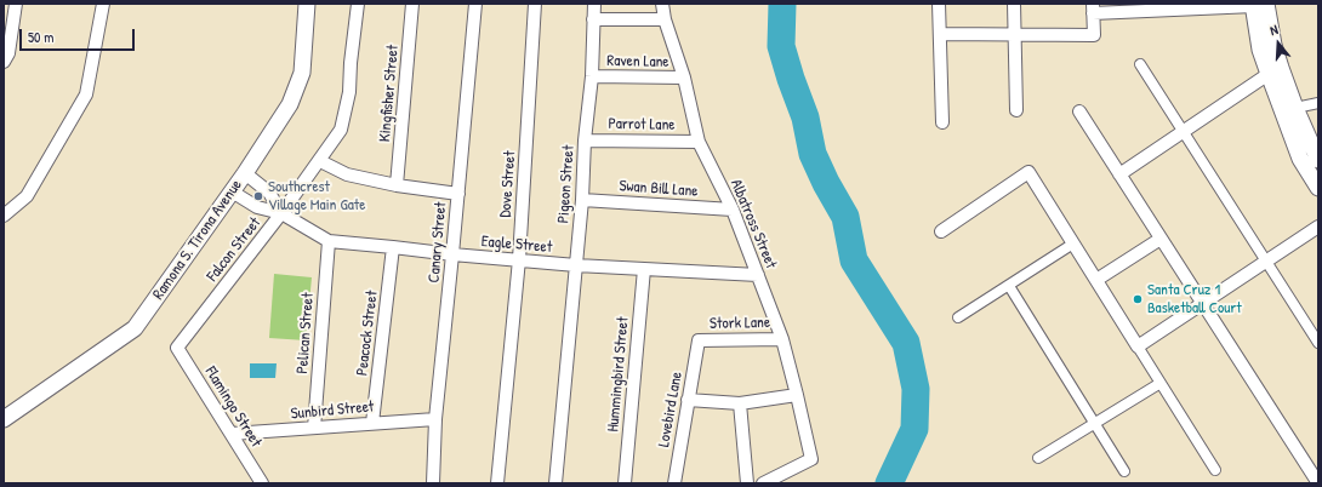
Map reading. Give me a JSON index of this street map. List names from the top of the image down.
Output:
{
  "streets": {
    "street": [
      "Raven Lane",
      "Kingfisher Street",
      "Parrot Lane",
      "Dove Street",
      "Pigeon Street",
      "Swan Bill Lane",
      "Albatross Street",
      "Ramona S. Tirona Avenue",
      "Canary Street",
      "Eagle Street",
      "Falcon Street",
      "Stork Lane",
      "Pelican Street",
      "Peacock Street",
      "Hummingbird Street",
      "Flamingo Street",
      "Lovebird Lane",
      "Sunbird Street"
    ]
  },
  "crossings": [
    ["Raven Lane", "Pigeon Street"],
    ["Raven Lane", "Albatross Street"],
    ["Parrot Lane", "Pigeon Street"],
    ["Parrot Lane", "Albatross Street"],
    ["Dove Street", "Eagle Street"],
    ["Pigeon Street", "Swan Bill Lane"],
    ["Pigeon Street", "Eagle Street"],
    ["Swan Bill Lane", "Albatross Street"],
    ["Albatross Street", "Eagle Street"],
    ["Albatross Street", "Stork Lane"],
    ["Ramona S. Tirona Avenue", "Eagle Street"],
    ["Canary Street", "Eagle Street"],
    ["Canary Street", "Sunbird Street"],
    ["Eagle Street", "Falcon Street"],
    ["Eagle Street", "Pelican Street"],
    ["Eagle Street", "Peacock Street"],
    ["Eagle Street", "Hummingbird Street"],
    ["Falcon Street", "Flamingo Street"],
    ["Stork Lane", "Lovebird Lane"],
    ["Pelican Street", "Sunbird Street"],
    ["Peacock Street", "Sunbird Street"],
    ["Flamingo Street", "Sunbird Street"]
  ],
  "places": ["Southcrest Village Main Gate", "Santa Cruz 1 Basketball Court"],
  "scale_bar": "50 m",
  "north": "top"
}
